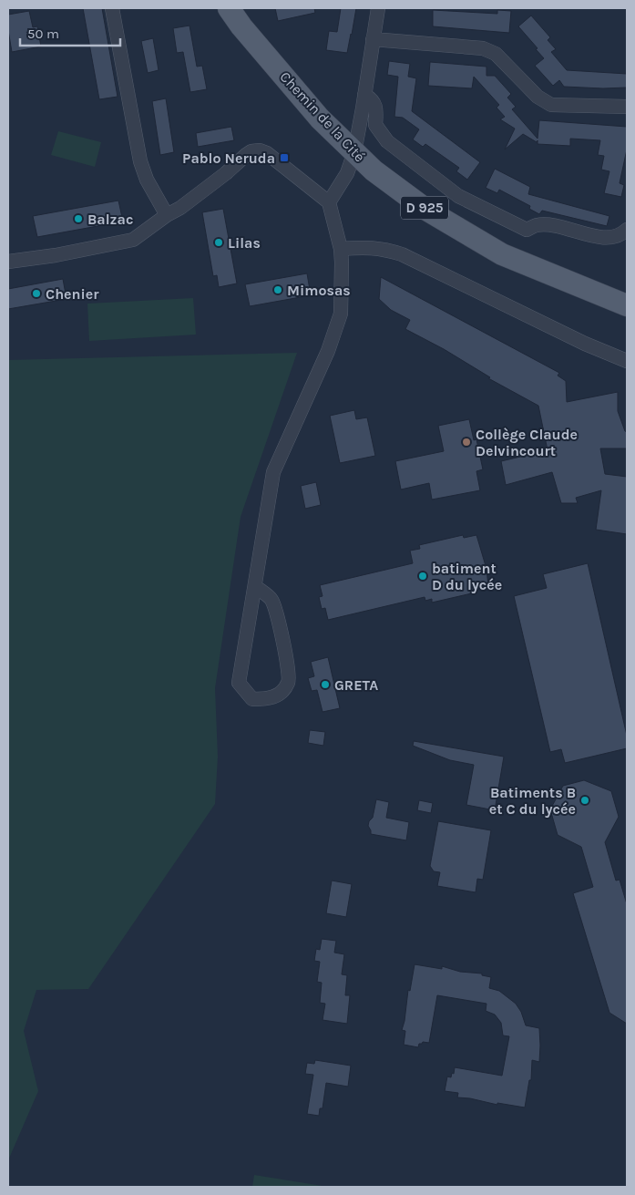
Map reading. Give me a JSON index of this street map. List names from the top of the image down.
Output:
{
  "streets": {
    "main road": ["Chemin de la Cité", "D 925"]
  },
  "places": {
    "transit": ["Pablo Neruda"],
    "other": [
      "Balzac",
      "Lilas",
      "Mimosas",
      "Chenier",
      "Collège Claude Delvincourt",
      "batiment D du lycée",
      "GRETA",
      "Batiments B et C du lycée"
    ]
  },
  "scale_bar": "50 m"
}
